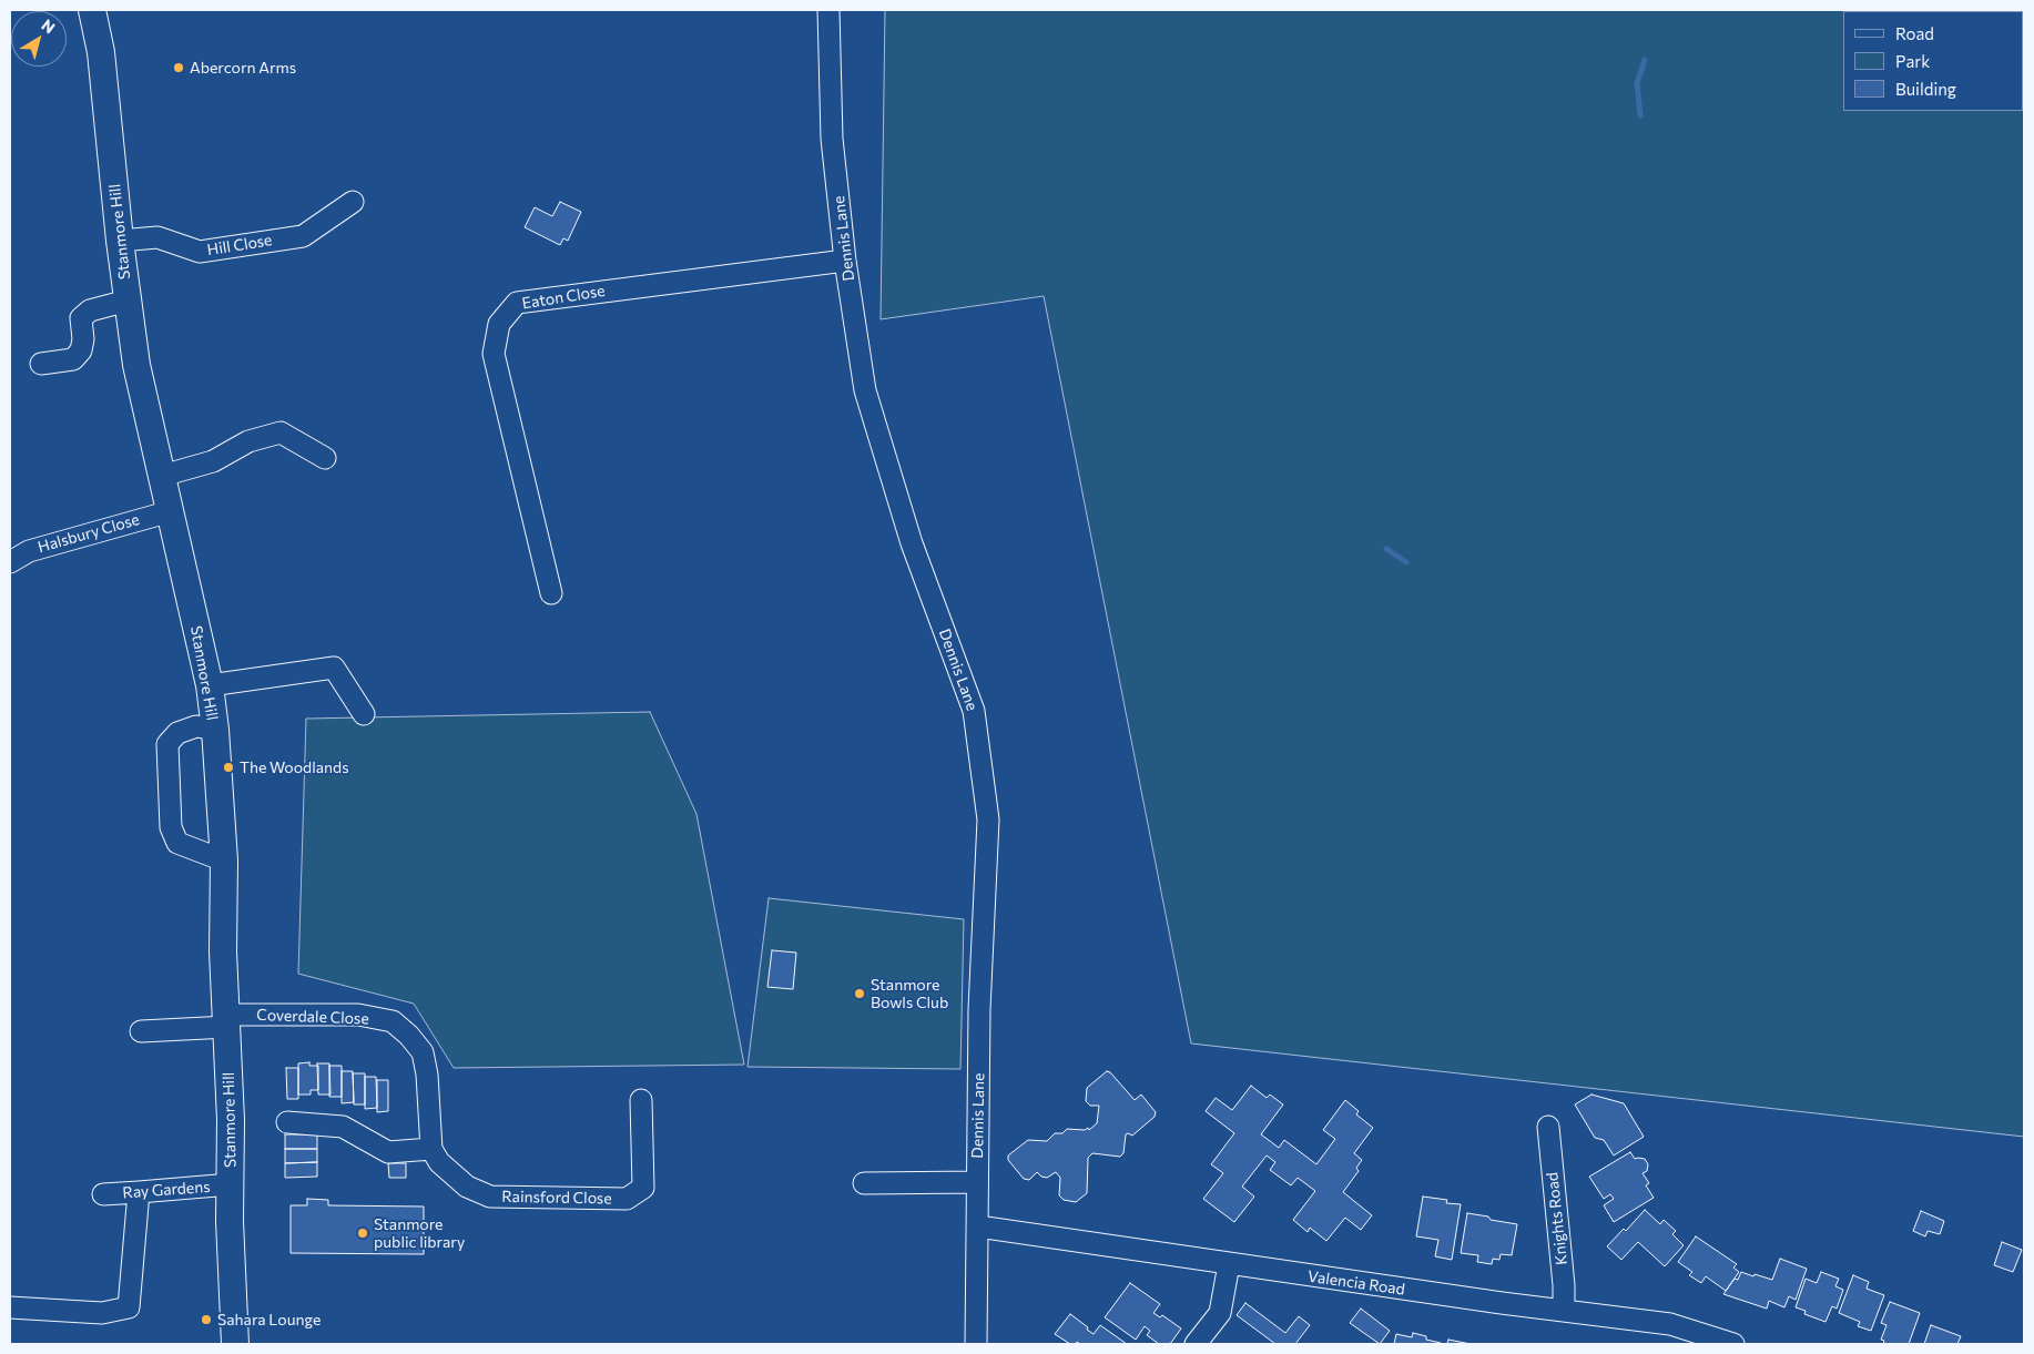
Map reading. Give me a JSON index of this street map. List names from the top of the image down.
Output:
{
  "streets": {
    "main road": ["Stanmore Hill"],
    "street": [
      "Dennis Lane",
      "Hill Close",
      "Eaton Close",
      "Halsbury Close",
      "Coverdale Close",
      "Ray Gardens",
      "Rainsford Close",
      "Knights Road",
      "Valencia Road"
    ]
  },
  "crossings": [
    ["Stanmore Hill", "Hill Close"],
    ["Stanmore Hill", "Halsbury Close"],
    ["Stanmore Hill", "Coverdale Close"],
    ["Stanmore Hill", "Ray Gardens"],
    ["Dennis Lane", "Eaton Close"],
    ["Dennis Lane", "Valencia Road"],
    ["Coverdale Close", "Rainsford Close"],
    ["Knights Road", "Valencia Road"]
  ],
  "places": [
    "Abercorn Arms",
    "The Woodlands",
    "Stanmore Bowls Club",
    "Stanmore public library",
    "Sahara Lounge"
  ],
  "legend": ["Road", "Park", "Building"],
  "north": "top right"
}
